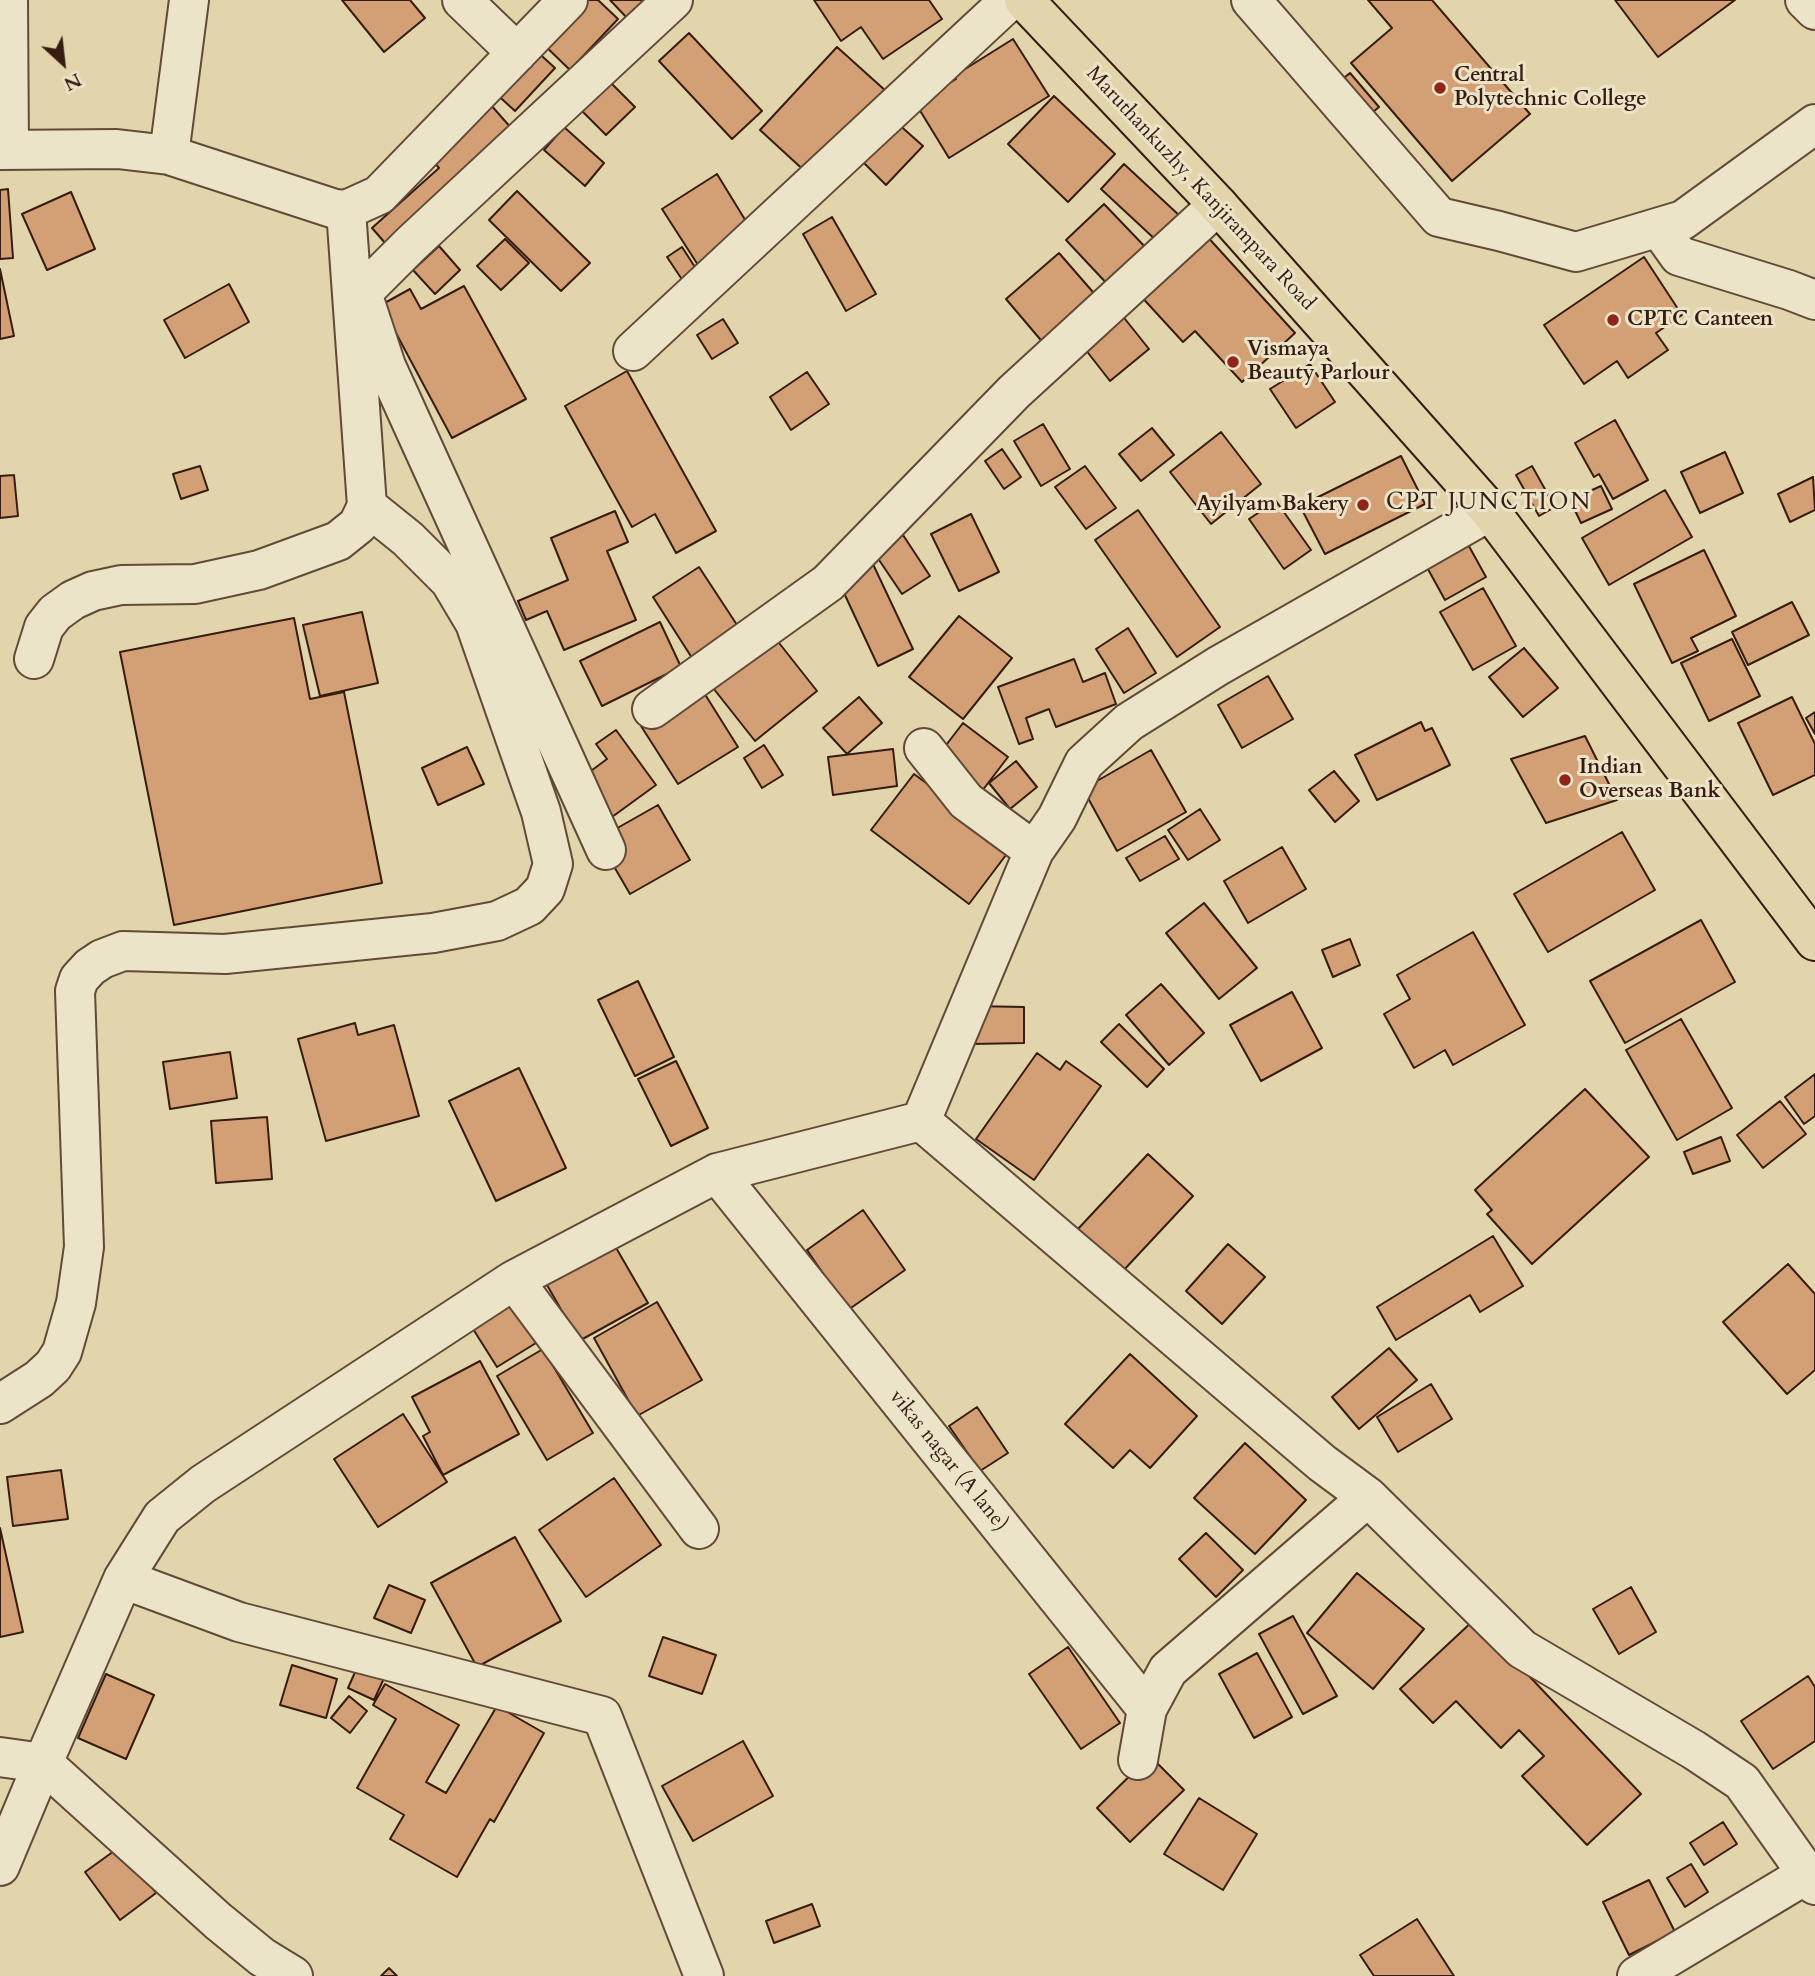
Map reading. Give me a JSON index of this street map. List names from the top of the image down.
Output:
{
  "streets": {
    "main road": ["Maruthankuzhy, Kanjirampara Road"],
    "street": ["vikas nagar (A lane)"]
  },
  "districts": ["CPT JUNCTION"],
  "places": [
    "Central Polytechnic College",
    "CPTC Canteen",
    "Vismaya Beauty Parlour",
    "Ayilyam Bakery",
    "Indian Overseas Bank"
  ],
  "north": "bottom right"
}
